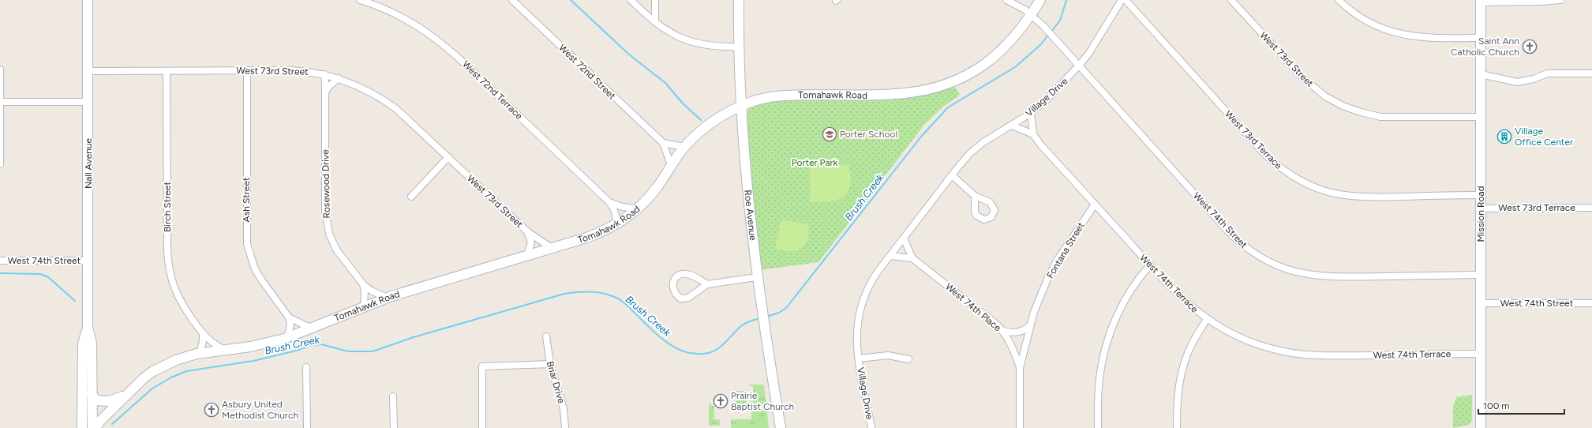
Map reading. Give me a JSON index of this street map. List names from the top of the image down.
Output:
{
  "streets": {
    "main road": [
      "Tomahawk Road",
      "Nall Avenue",
      "Mission Road",
      "Roe Avenue"
    ],
    "street": [
      "West 73rd Street",
      "West 72nd Street",
      "West 72nd Terrace",
      "Village Drive",
      "West 73rd Terrace",
      "Rosewood Drive",
      "Ash Street",
      "Birch Street",
      "West 74th Street",
      "Fontana Street",
      "West 74th Terrace",
      "West 74th Place",
      "Briar Drive"
    ]
  },
  "crossings": [
    ["West 73rd Street", "Tomahawk Road"],
    ["West 73rd Street", "Nall Avenue"],
    ["West 73rd Street", "Rosewood Drive"],
    ["West 73rd Street", "Ash Street"],
    ["West 73rd Street", "Birch Street"],
    ["West 73rd Street", "Mission Road"],
    ["West 72nd Street", "Tomahawk Road"],
    ["West 72nd Terrace", "Tomahawk Road"],
    ["Tomahawk Road", "Nall Avenue"],
    ["Tomahawk Road", "Rosewood Drive"],
    ["Tomahawk Road", "Ash Street"],
    ["Tomahawk Road", "Birch Street"],
    ["Tomahawk Road", "Roe Avenue"],
    ["Tomahawk Road", "West 74th Street"],
    ["Village Drive", "West 74th Street"],
    ["Village Drive", "West 74th Terrace"],
    ["Village Drive", "West 74th Place"],
    ["West 73rd Terrace", "Mission Road"],
    ["Nall Avenue", "West 74th Street"],
    ["Mission Road", "West 74th Street"],
    ["Mission Road", "West 74th Terrace"],
    ["Fontana Street", "West 74th Terrace"],
    ["Fontana Street", "West 74th Place"]
  ],
  "water": ["Brush Creek"],
  "parks": ["Porter Park"],
  "places": {
    "church": ["Saint Ann Catholic Church", "Prairie Baptist Church", "Asbury United Methodist Church"],
    "school or university": ["Porter School"],
    "building": ["Village Office Center"]
  },
  "scale_bar": "100 m"
}
